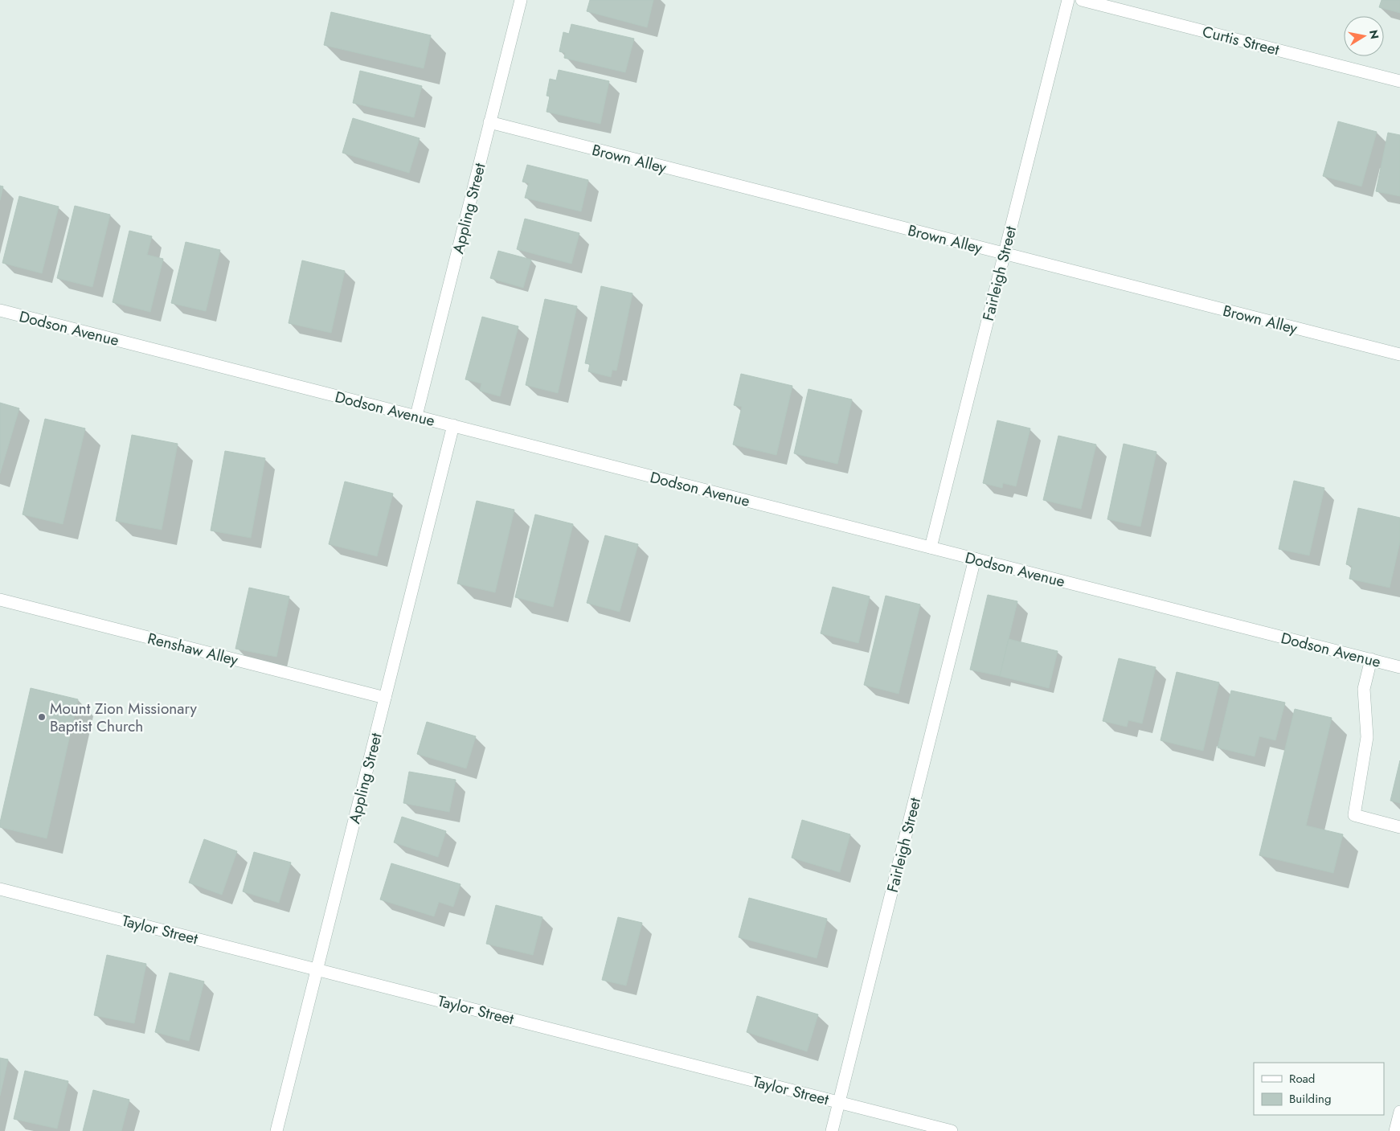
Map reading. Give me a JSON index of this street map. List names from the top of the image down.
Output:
{
  "streets": {
    "street": [
      "Curtis Street",
      "Brown Alley",
      "Appling Street",
      "Fairleigh Street",
      "Dodson Avenue",
      "Renshaw Alley",
      "Taylor Street"
    ]
  },
  "crossings": [
    ["Brown Alley", "Appling Street"],
    ["Brown Alley", "Fairleigh Street"],
    ["Appling Street", "Dodson Avenue"],
    ["Appling Street", "Renshaw Alley"],
    ["Appling Street", "Taylor Street"],
    ["Fairleigh Street", "Dodson Avenue"],
    ["Fairleigh Street", "Taylor Street"]
  ],
  "places": ["Mount Zion Missionary Baptist Church"],
  "legend": ["Road", "Building"],
  "north": "right"
}
